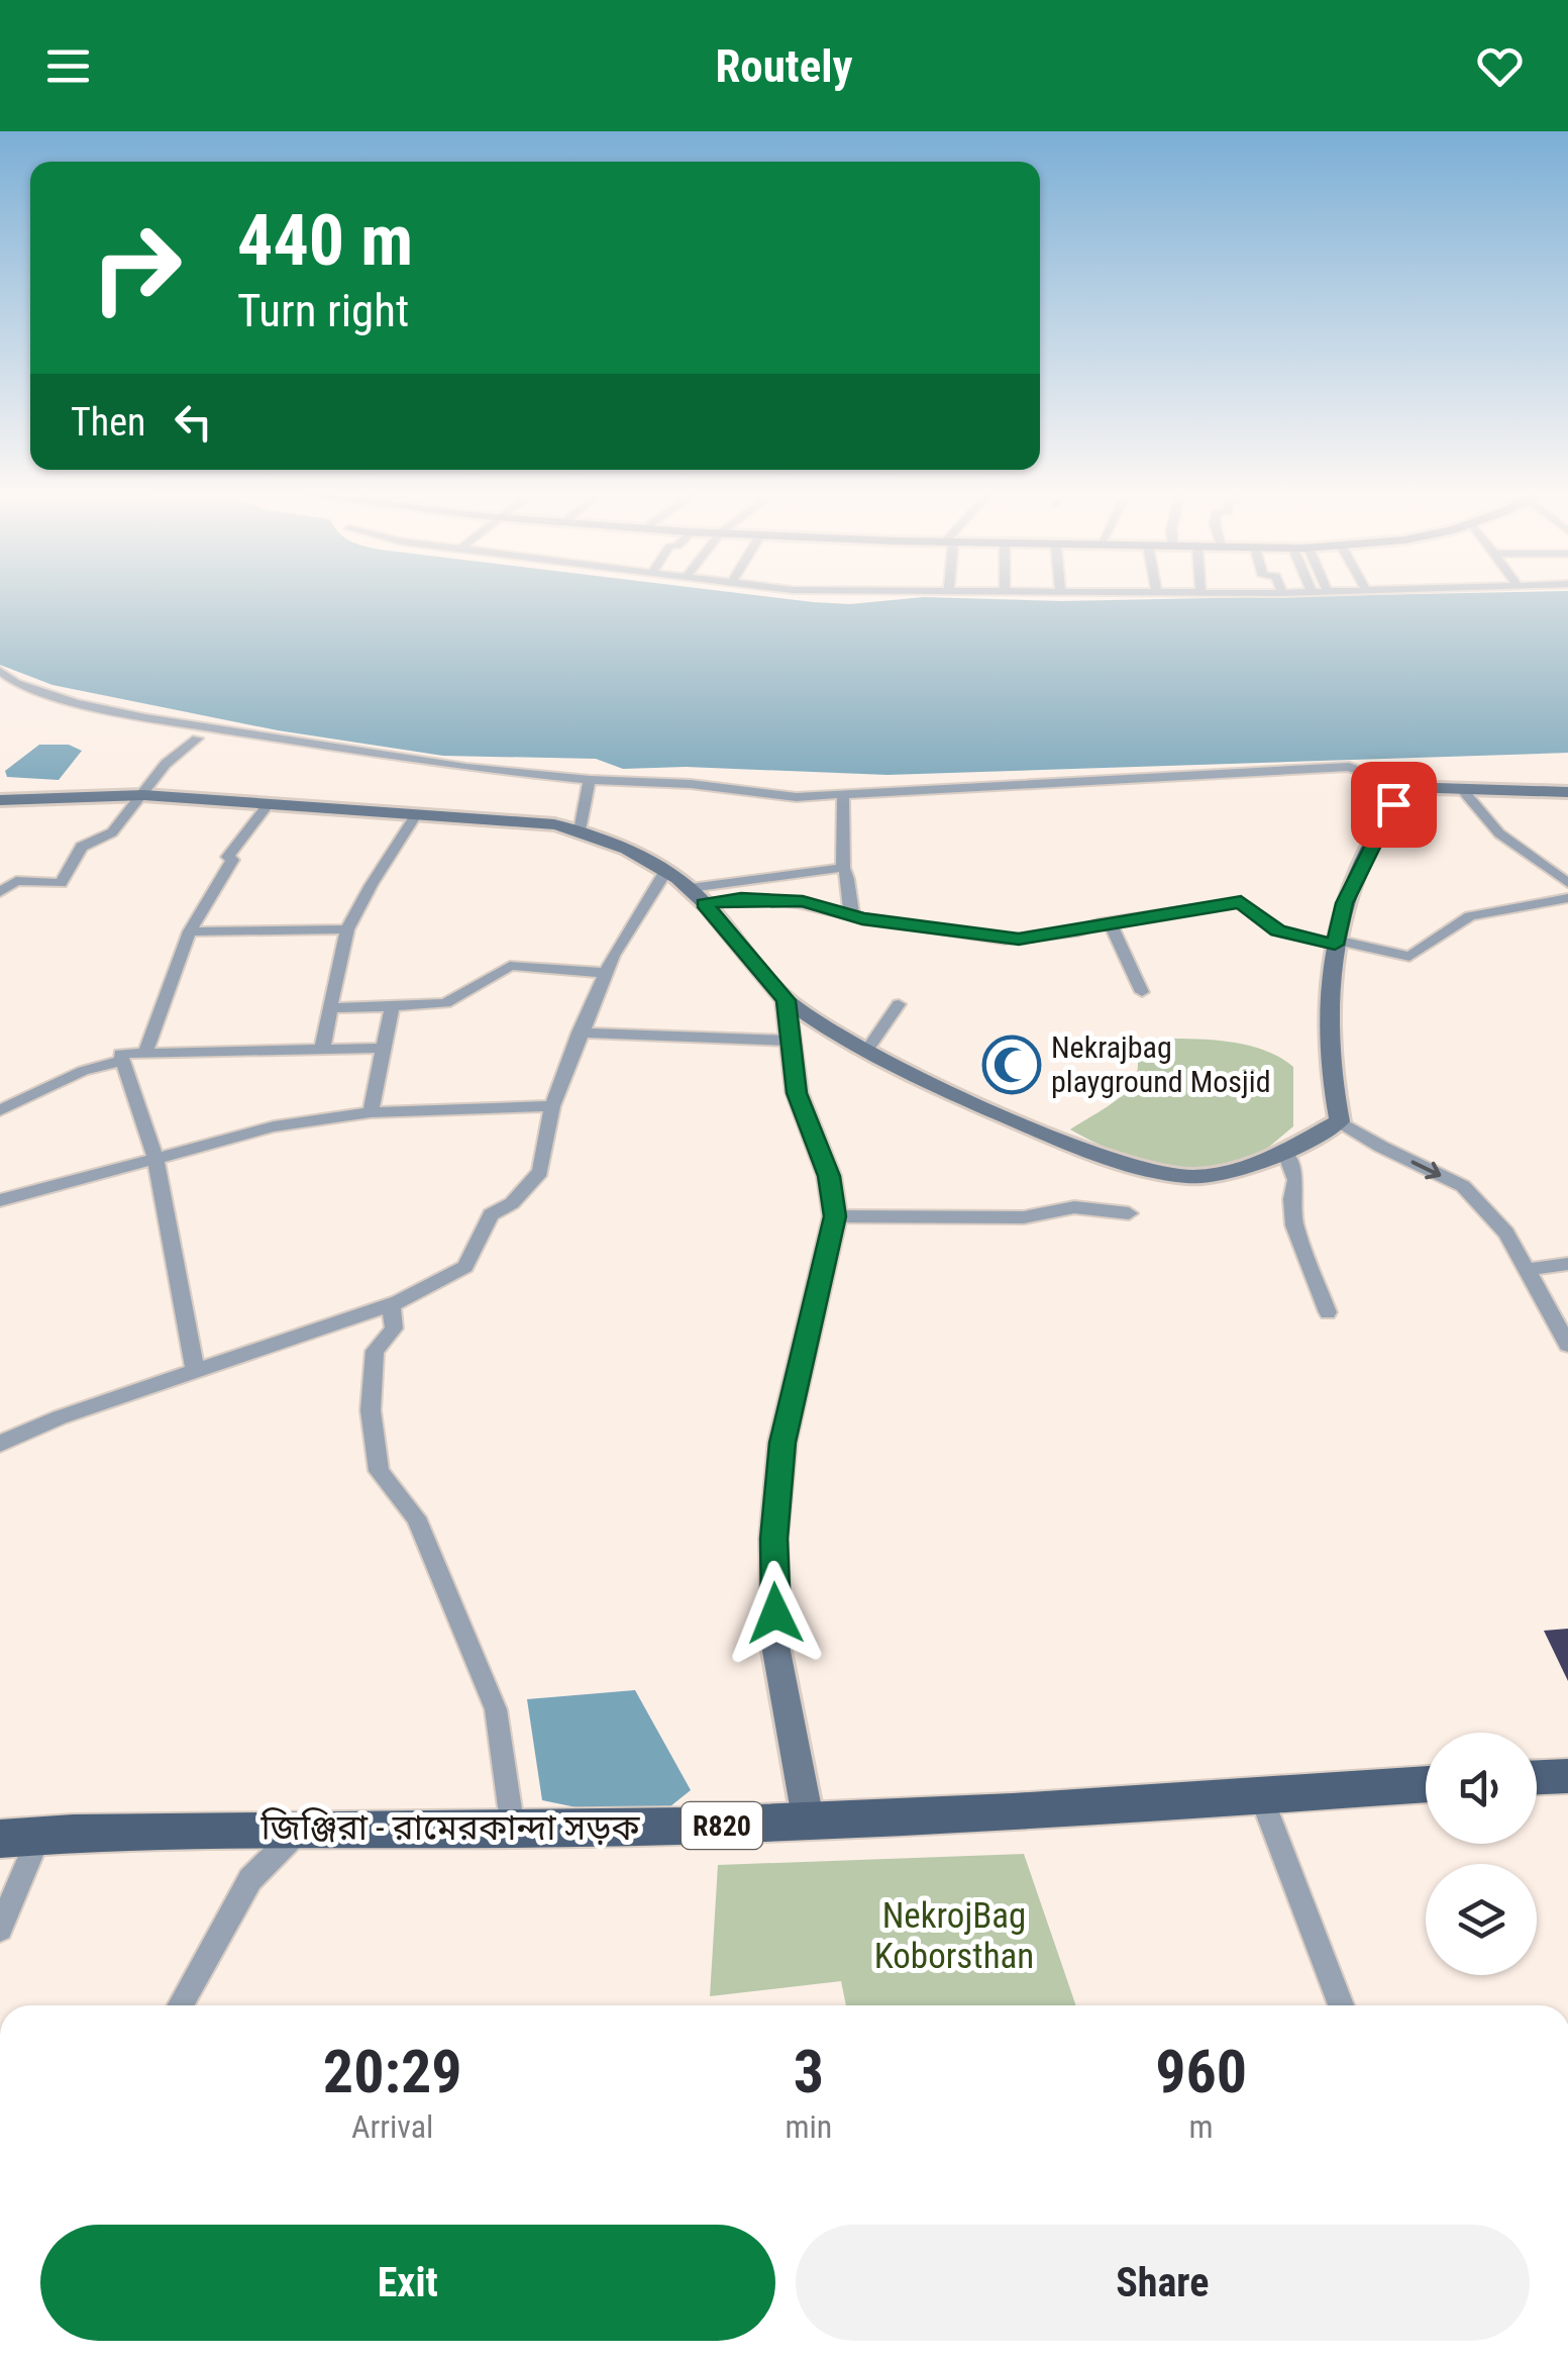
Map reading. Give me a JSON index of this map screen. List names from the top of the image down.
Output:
{
  "streets": {
    "main road": ["R820", "জিঞ্জিরা - রামেরকান্দা সড়ক"]
  },
  "parks": ["NekrojBag Koborsthan"],
  "places": {
    "mosque": ["Nekrajbag playground Mosjid"]
  },
  "page": {
    "header": "Routely",
    "turn": ["440 m", "Turn right"],
    "then": "Then",
    "eta": [
      "20:29",
      "Arrival",
      "3",
      "min",
      "960",
      "m"
    ],
    "buttons": ["Exit", "Share"]
  }
}
